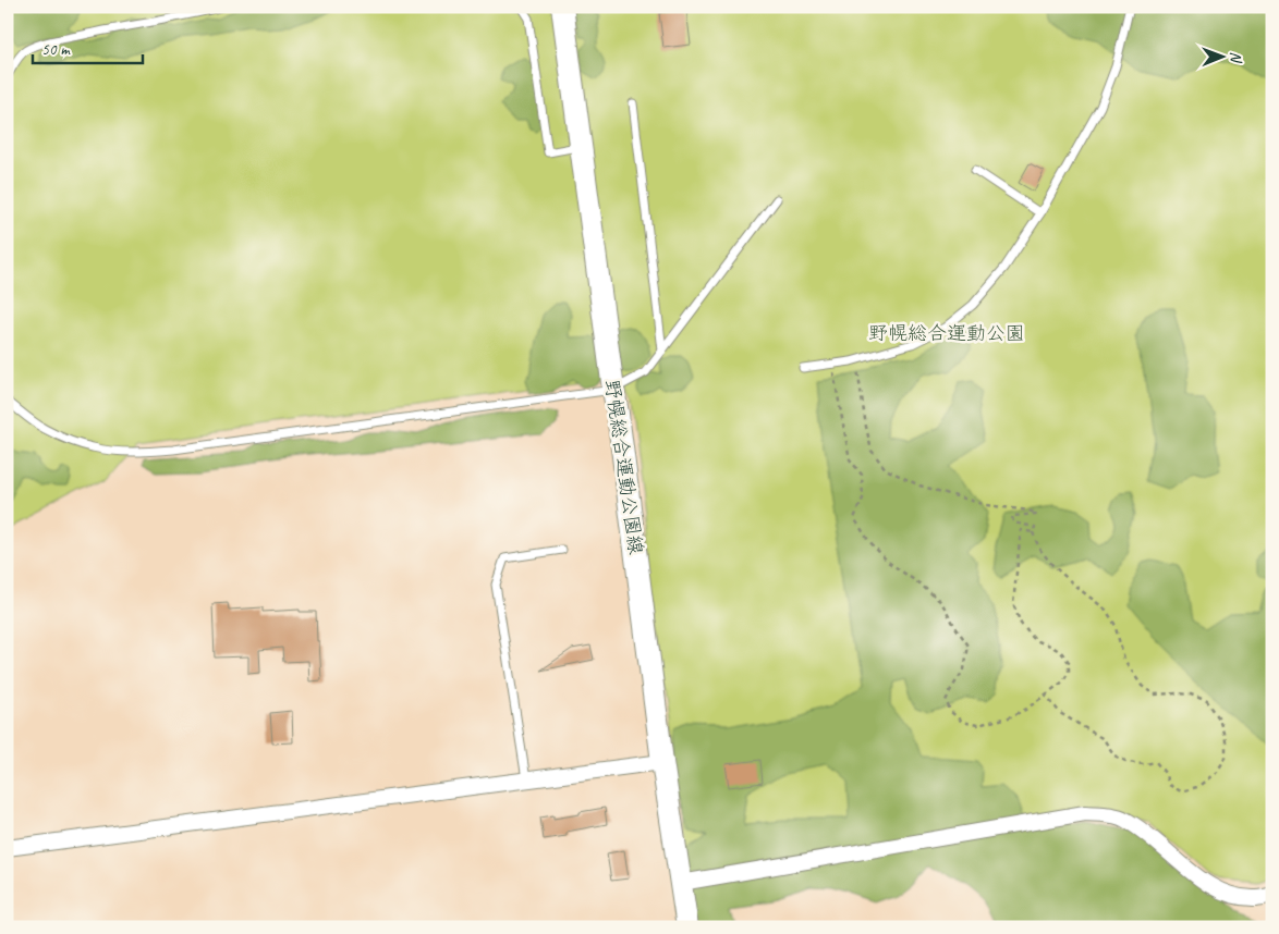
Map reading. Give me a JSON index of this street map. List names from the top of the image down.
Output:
{
  "streets": {
    "main road": ["野幌総合運動公園線"]
  },
  "parks": ["野幌総合運動公園"],
  "scale_bar": "50 m",
  "north": "right"
}
